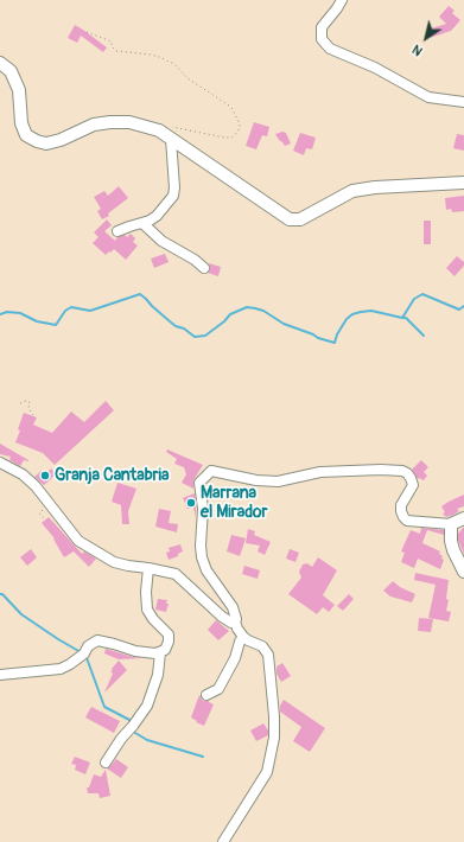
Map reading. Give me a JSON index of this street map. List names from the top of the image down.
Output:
{
  "places": ["Granja Cantabria", "Marrana el Mirador"],
  "north": "bottom left"
}
